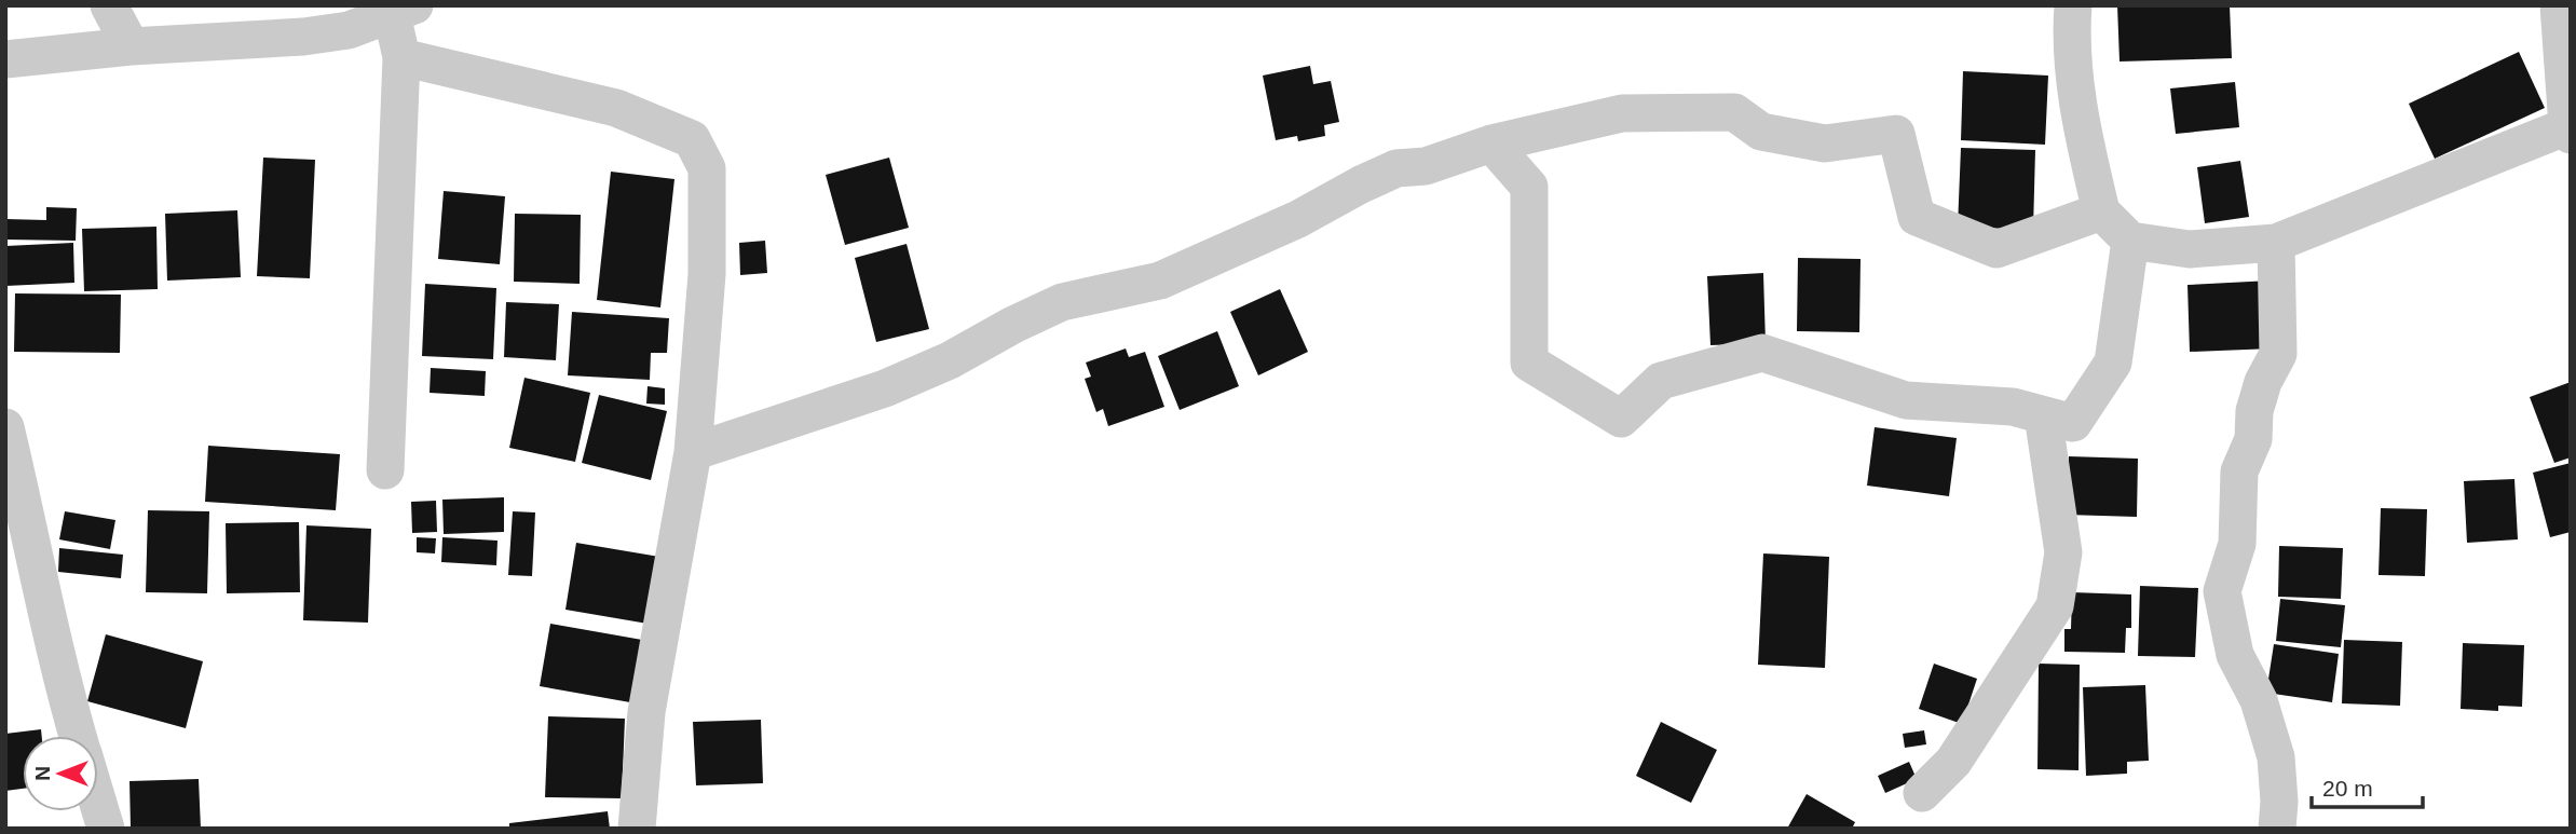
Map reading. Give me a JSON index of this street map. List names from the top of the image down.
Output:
{
  "scale_bar": "20 m",
  "north": "left"
}
